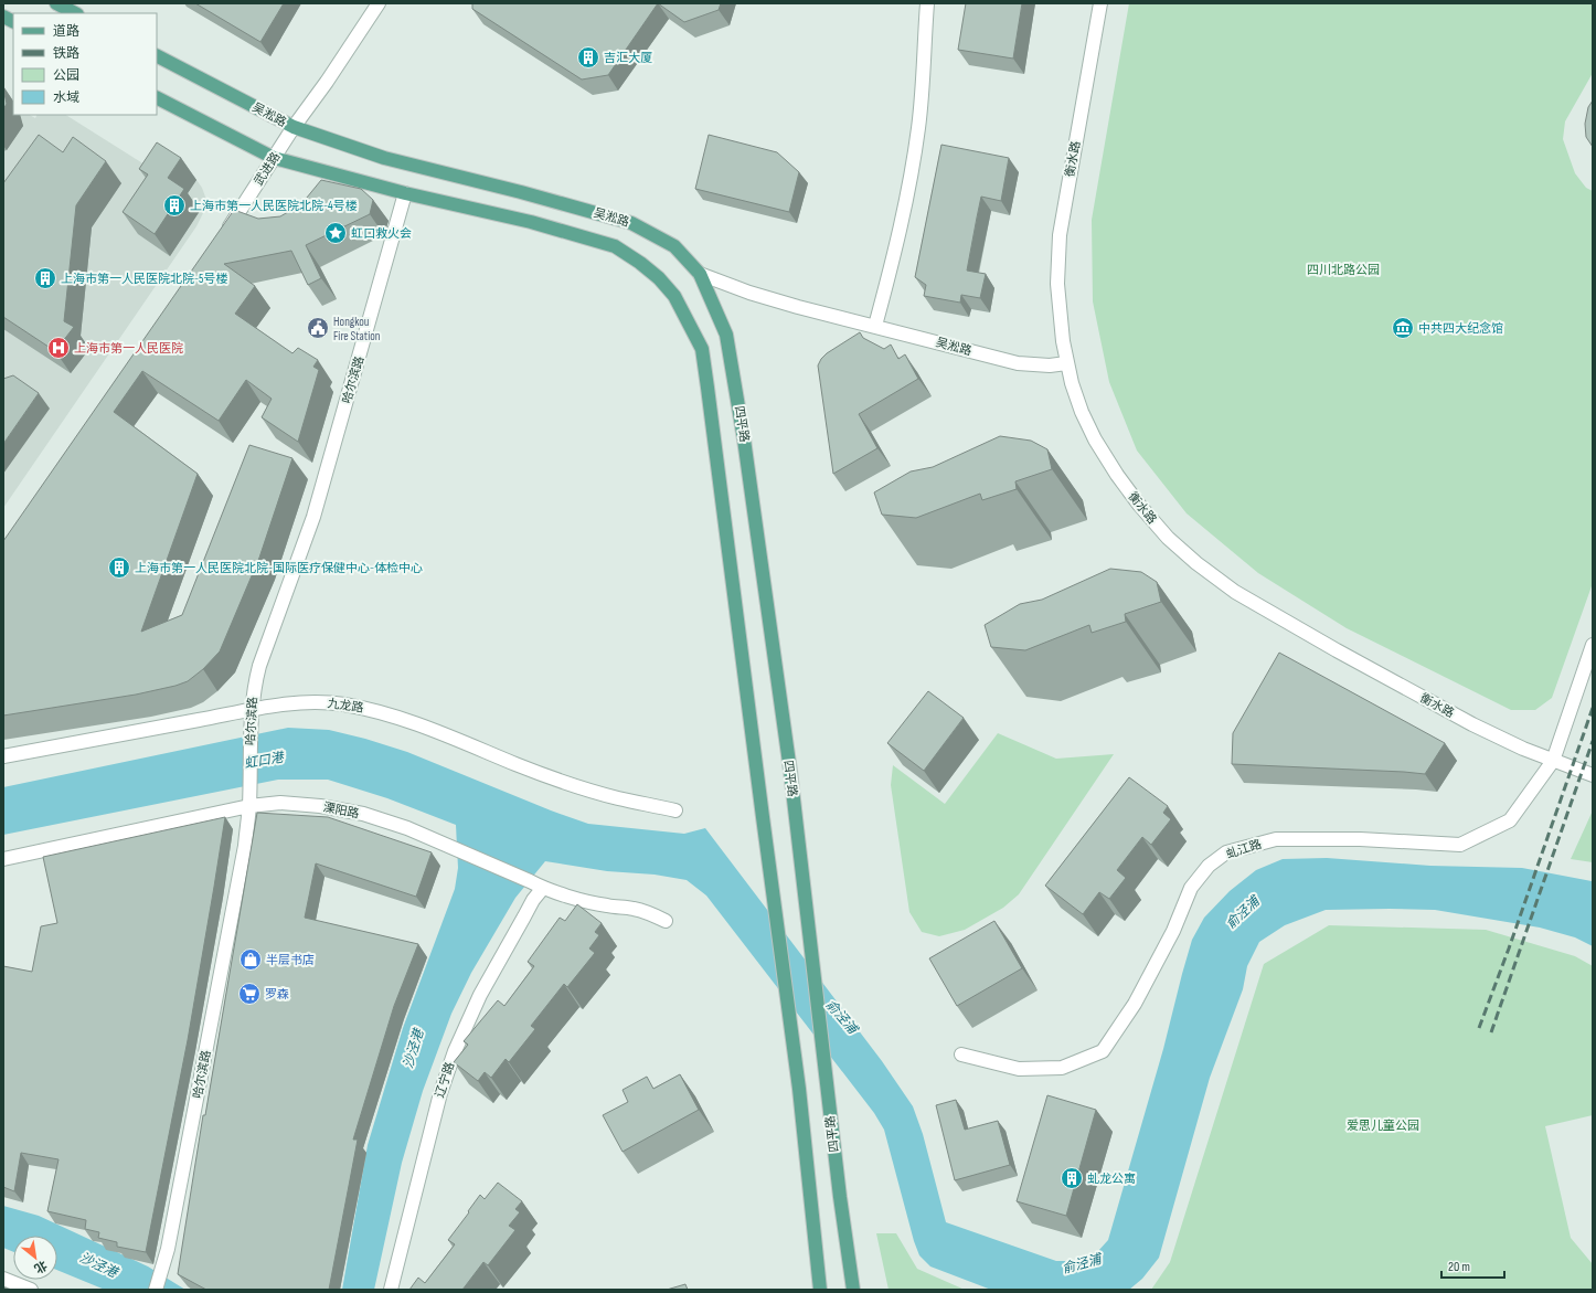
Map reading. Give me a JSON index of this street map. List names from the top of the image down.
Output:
{
  "streets": {
    "main road": ["吴淞路", "四平路"],
    "street": [
      "衡水路",
      "武进路",
      "哈尔滨路",
      "九龙路",
      "溧阳路",
      "虬江路",
      "辽宁路"
    ]
  },
  "crossings": [
    ["吴淞路", "衡水路"],
    ["吴淞路", "武进路"],
    ["吴淞路", "四平路"],
    ["衡水路", "虬江路"],
    ["哈尔滨路", "九龙路"],
    ["哈尔滨路", "溧阳路"],
    ["溧阳路", "辽宁路"]
  ],
  "water": ["虹口港", "俞泾浦", "沙泾港"],
  "parks": ["四川北路公园", "爱思儿童公园"],
  "places": {
    "building": [
      "吉汇大厦",
      "上海市第一人民医院北院-4号楼",
      "上海市第一人民医院北院-5号楼",
      "上海市第一人民医院北院-国际医疗保健中心-体检中心",
      "虬龙公寓"
    ],
    "place": ["虹口救火会"],
    "public building": ["Hongkou Fire Station"],
    "museum": ["中共四大纪念馆"],
    "hospital": ["上海市第一人民医院"],
    "shop": ["半层书店"],
    "supermarket": ["罗森"]
  },
  "legend": [
    "道路",
    "铁路",
    "公园",
    "水域"
  ],
  "scale_bar": "20 m",
  "north": "bottom right"
}
